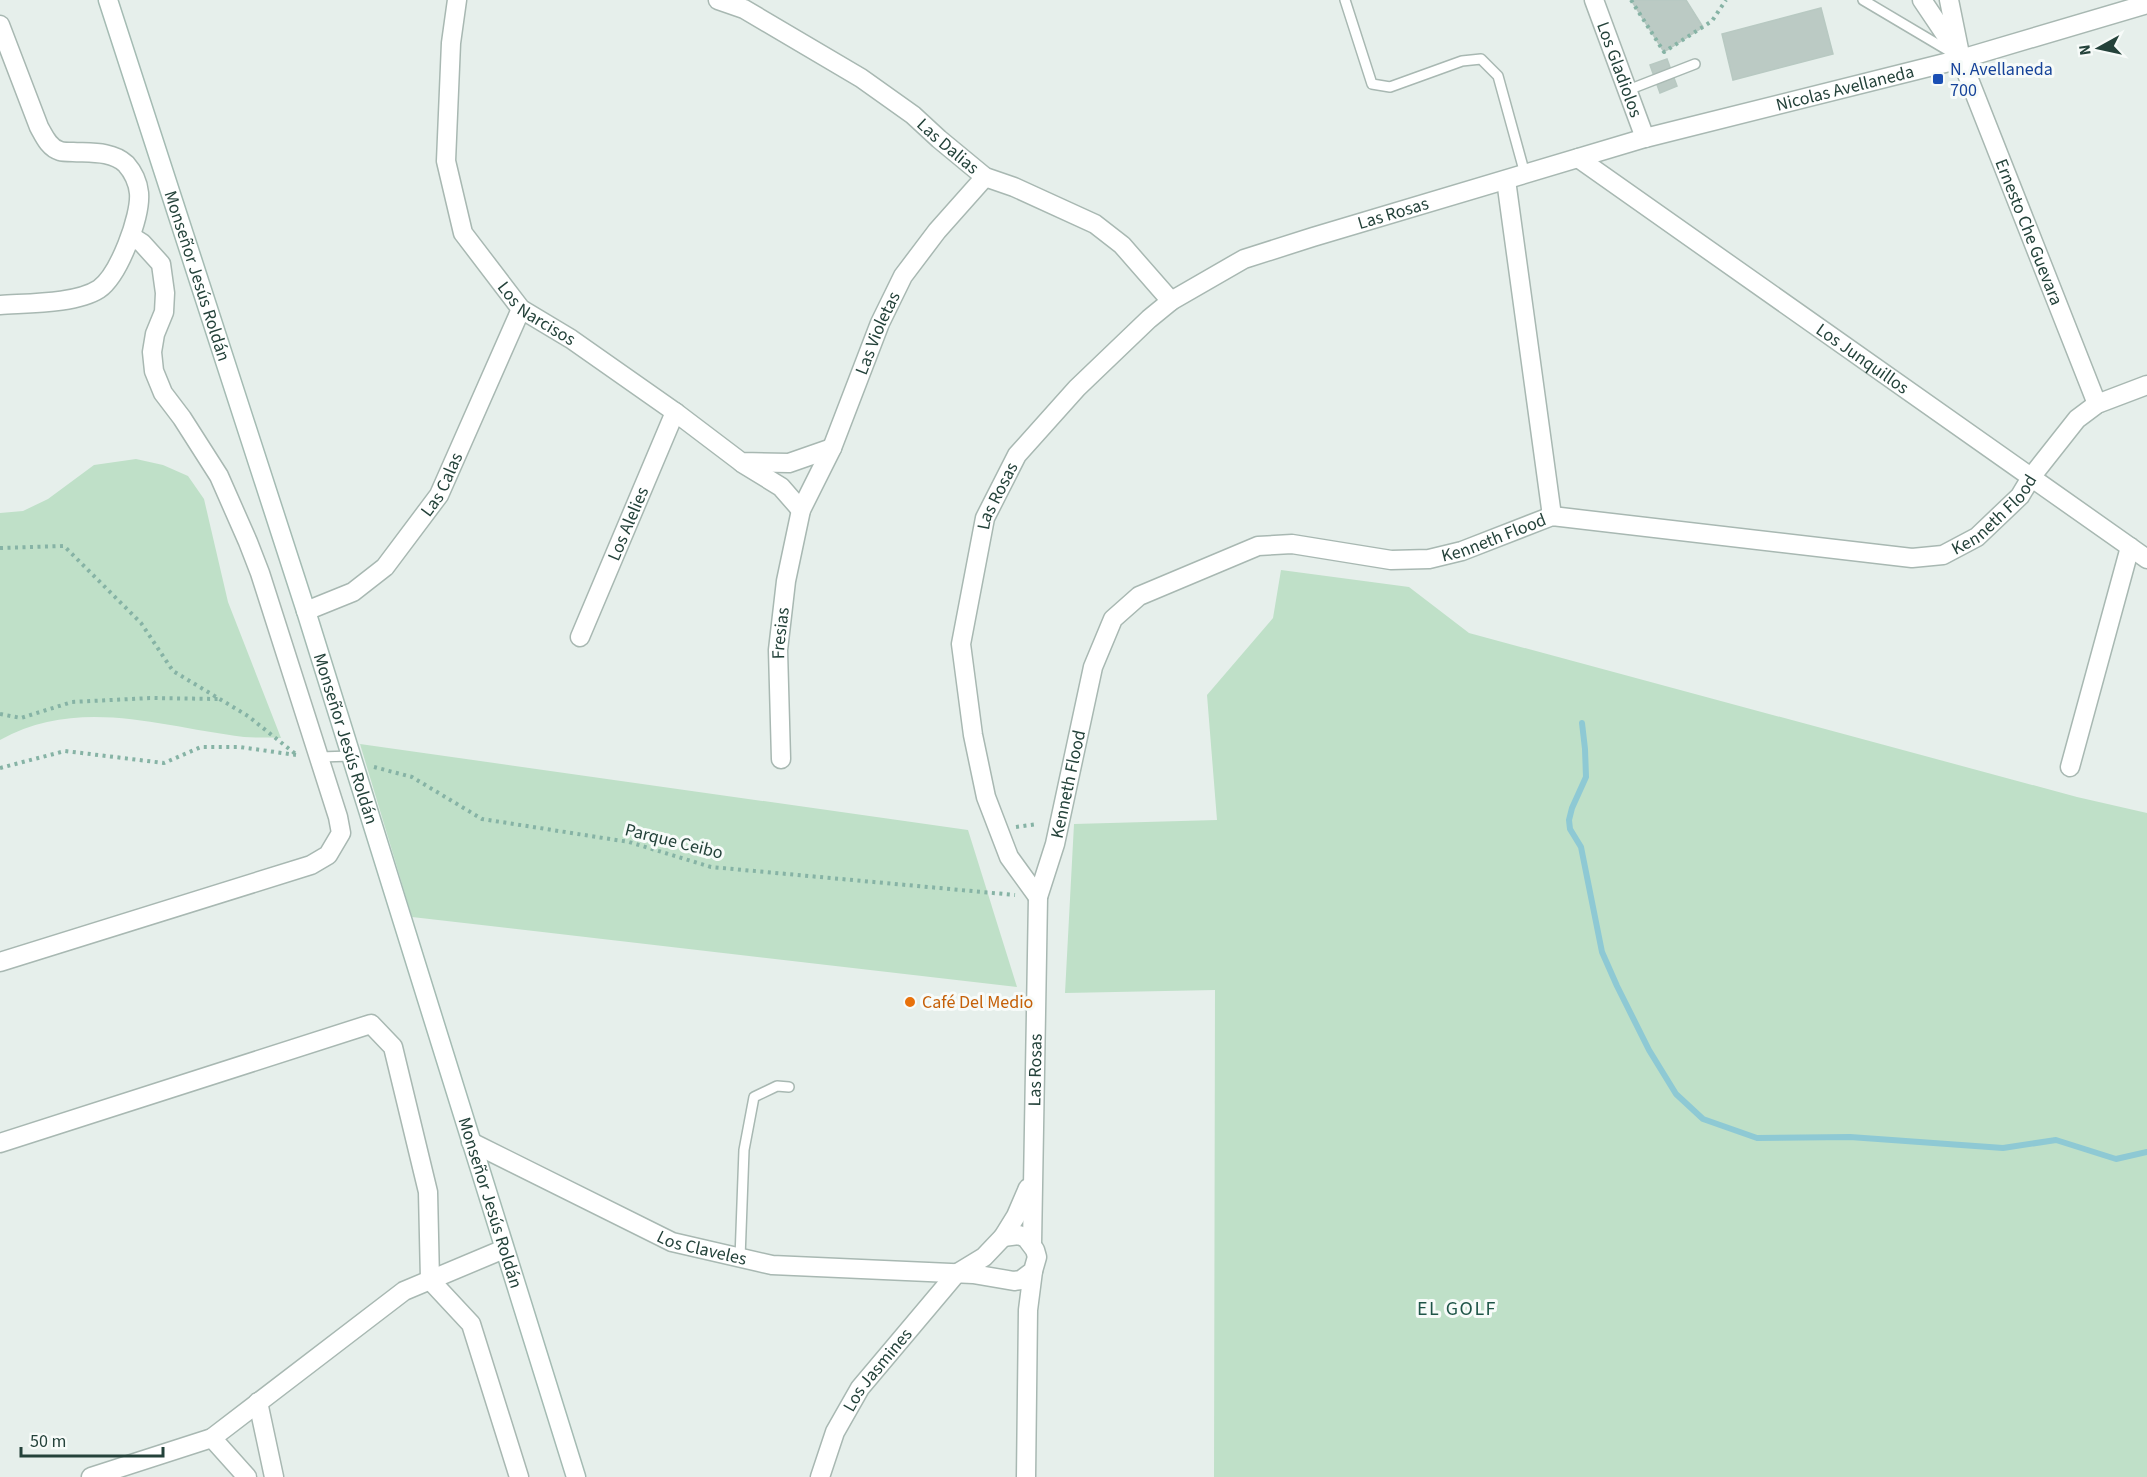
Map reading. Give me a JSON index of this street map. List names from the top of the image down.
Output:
{
  "streets": {
    "street": [
      "Los Gladiolos",
      "Nicolas Avellaneda",
      "Las Dalias",
      "Las Rosas",
      "Ernesto Che Guevara",
      "Monseñor Jesús Roldán",
      "Los Narcisos",
      "Las Violetas",
      "Los Junquillos",
      "Las Calas",
      "Kenneth Flood",
      "Los Alelies",
      "Fresias",
      "Los Claveles",
      "Los Jasmines"
    ],
    "path": ["Parque Ceibo"]
  },
  "crossings": [
    ["Los Gladiolos", "Nicolas Avellaneda"],
    ["Los Gladiolos", "Las Rosas"],
    ["Nicolas Avellaneda", "Las Rosas"],
    ["Nicolas Avellaneda", "Ernesto Che Guevara"],
    ["Las Dalias", "Las Rosas"],
    ["Las Dalias", "Las Violetas"],
    ["Las Rosas", "Los Junquillos"],
    ["Las Rosas", "Kenneth Flood"],
    ["Las Rosas", "Parque Ceibo"],
    ["Las Rosas", "Los Claveles"],
    ["Las Rosas", "Los Jasmines"],
    ["Ernesto Che Guevara", "Kenneth Flood"],
    ["Monseñor Jesús Roldán", "Las Calas"],
    ["Monseñor Jesús Roldán", "Parque Ceibo"],
    ["Monseñor Jesús Roldán", "Los Claveles"],
    ["Los Narcisos", "Las Violetas"],
    ["Los Narcisos", "Las Calas"],
    ["Los Narcisos", "Los Alelies"],
    ["Los Narcisos", "Fresias"],
    ["Las Violetas", "Fresias"],
    ["Los Junquillos", "Kenneth Flood"],
    ["Kenneth Flood", "Parque Ceibo"],
    ["Los Claveles", "Los Jasmines"]
  ],
  "districts": ["EL GOLF"],
  "places": {
    "transit": ["N. Avellaneda 700"],
    "other": ["Café Del Medio"]
  },
  "scale_bar": "50 m",
  "north": "left"
}
